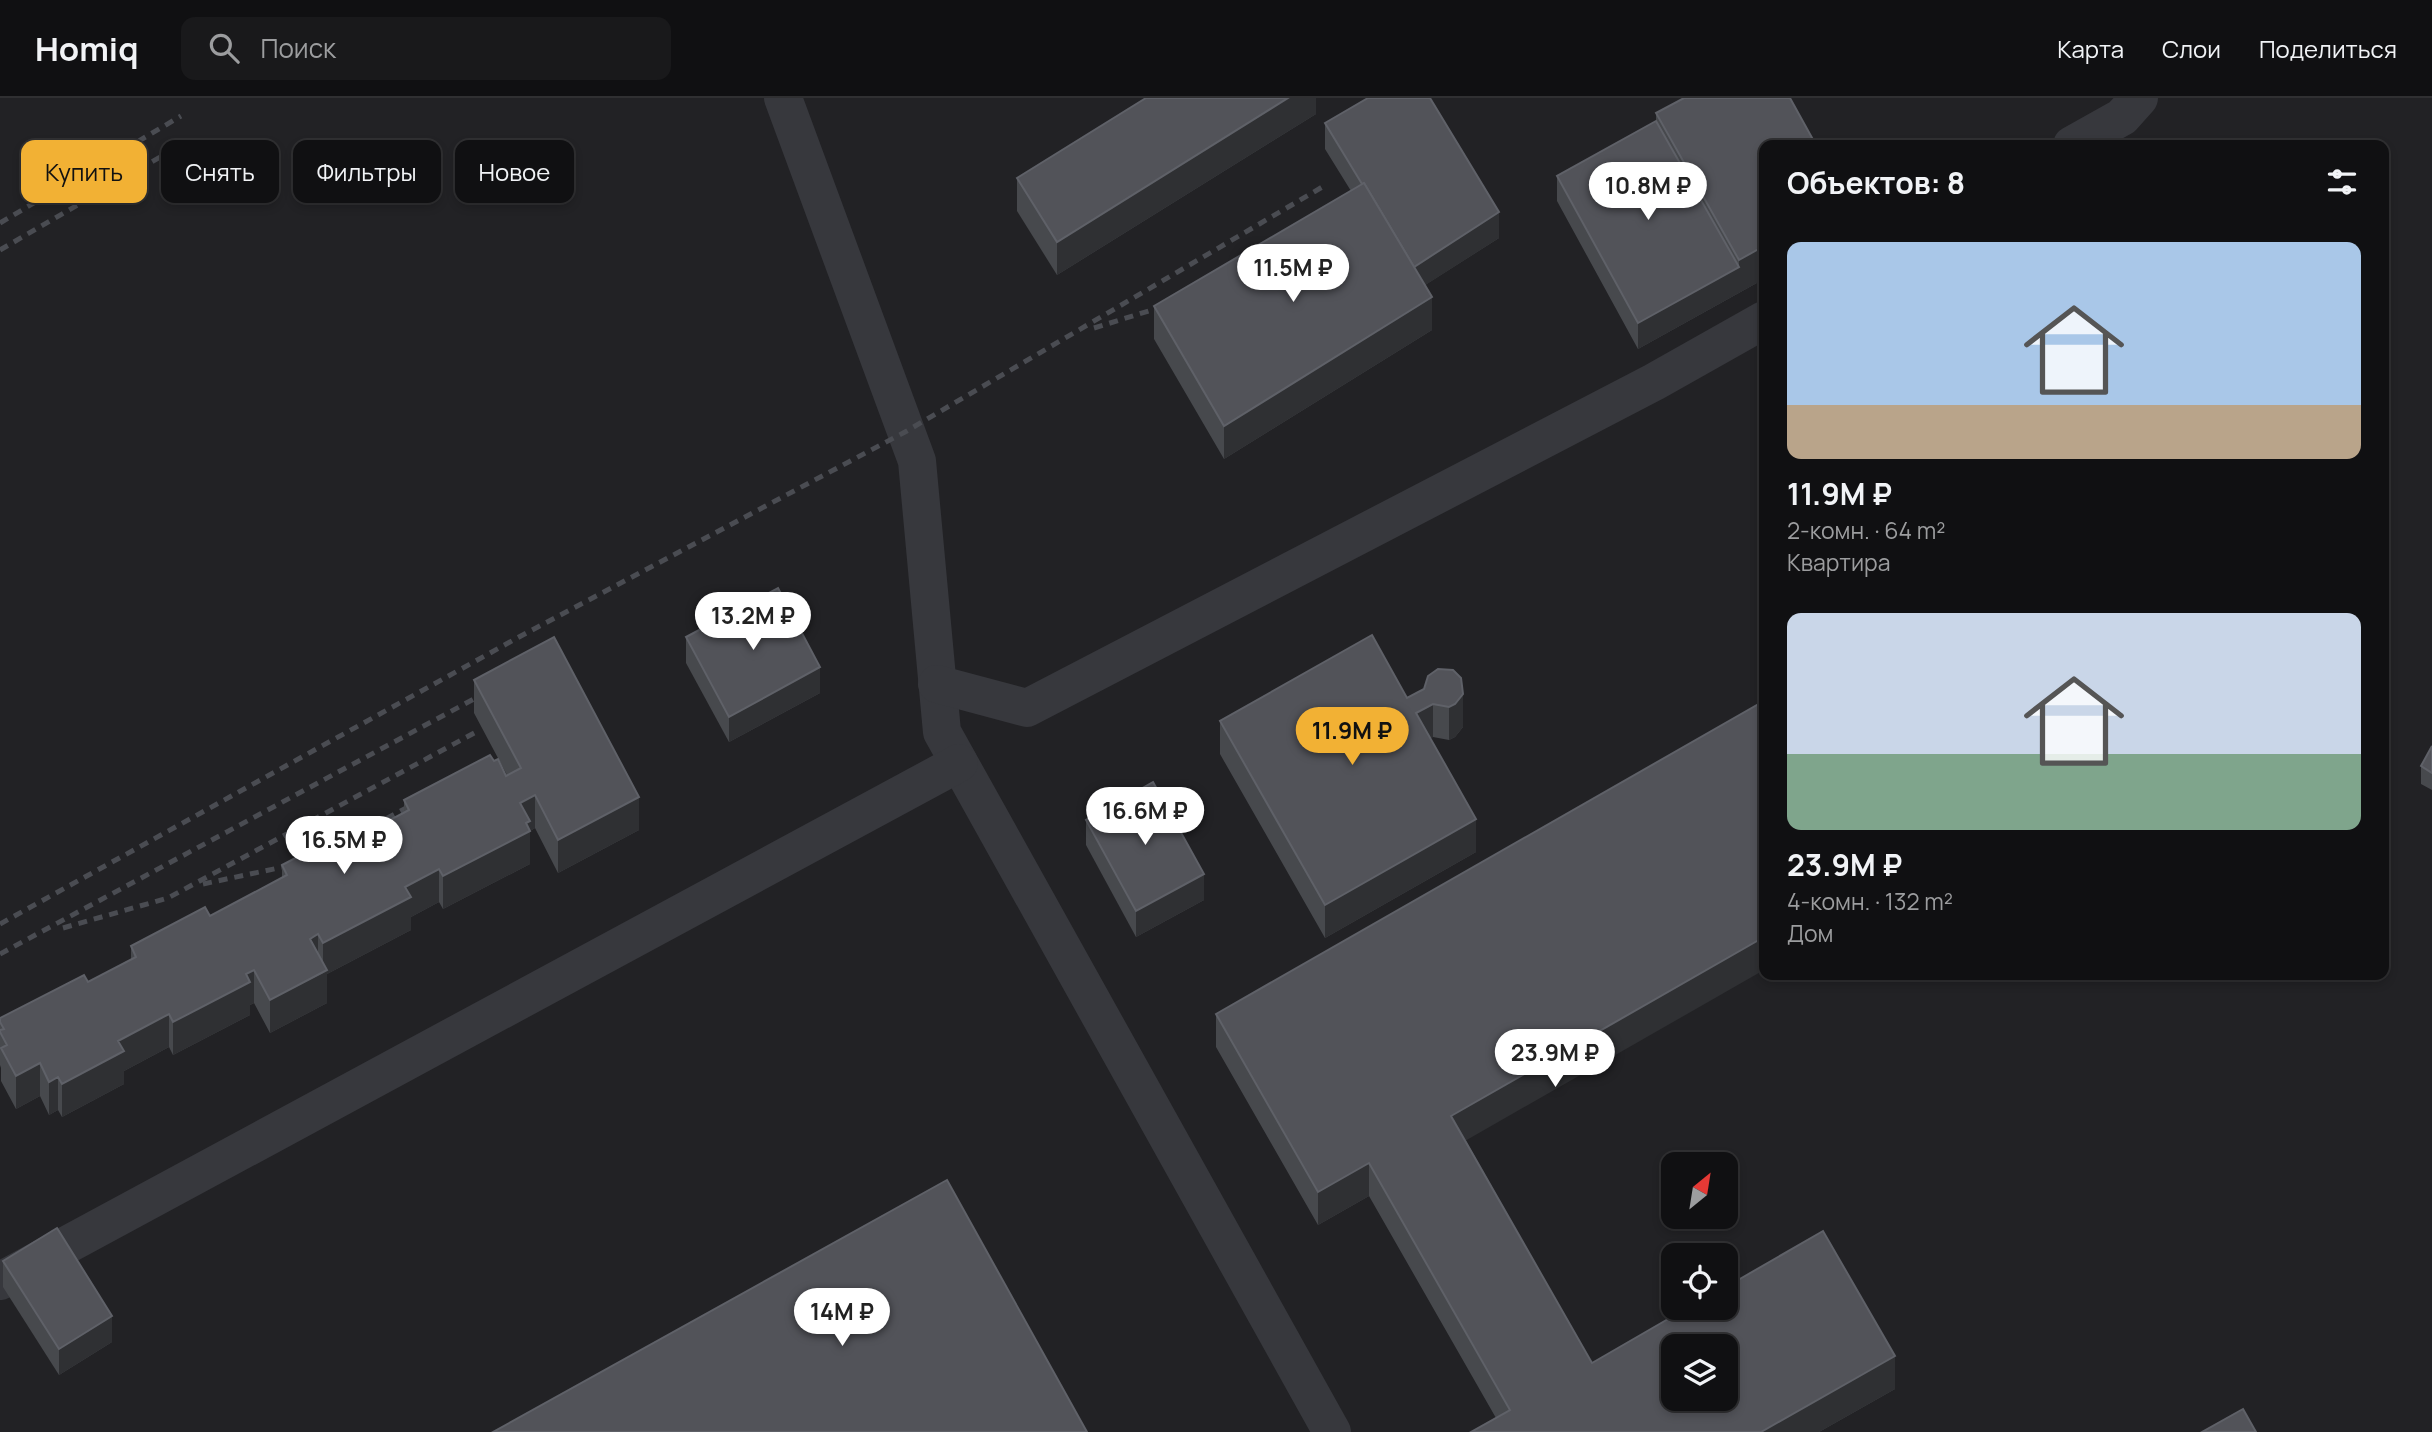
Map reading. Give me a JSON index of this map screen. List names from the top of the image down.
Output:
{
  "north": "top right",
  "page": {
    "header": "Homiq",
    "search": "Поиск",
    "nav": ["Карта", "Слои", "Поделиться"],
    "chip": [
      "Купить",
      "Снять",
      "Фильтры",
      "Новое"
    ],
    "heading": "Объектов: 8",
    "price": [
      "10.8M ₽",
      "11.5M ₽",
      "13.2M ₽",
      "11.9M ₽",
      "16.6M ₽",
      "16.5M ₽",
      "23.9M ₽",
      "14M ₽"
    ],
    "list": [
      {
        "name": "11.9M ₽",
        "note": "2-комн. · 64 m² · Квартира"
      },
      {
        "name": "23.9M ₽",
        "note": "4-комн. · 132 m² · Дом"
      }
    ]
  }
}
